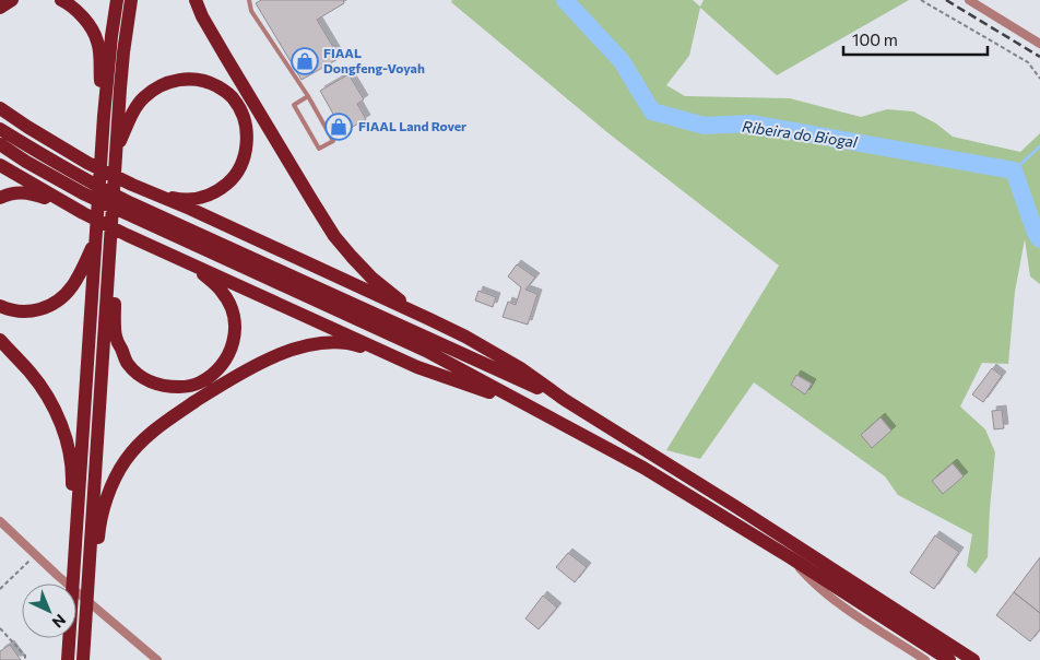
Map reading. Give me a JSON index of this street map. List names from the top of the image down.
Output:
{
  "water": ["Ribeira do Biogal"],
  "places": {
    "shop": ["FIAAL Dongfeng-Voyah", "FIAAL Land Rover"]
  },
  "scale_bar": "100 m",
  "north": "bottom right"
}
